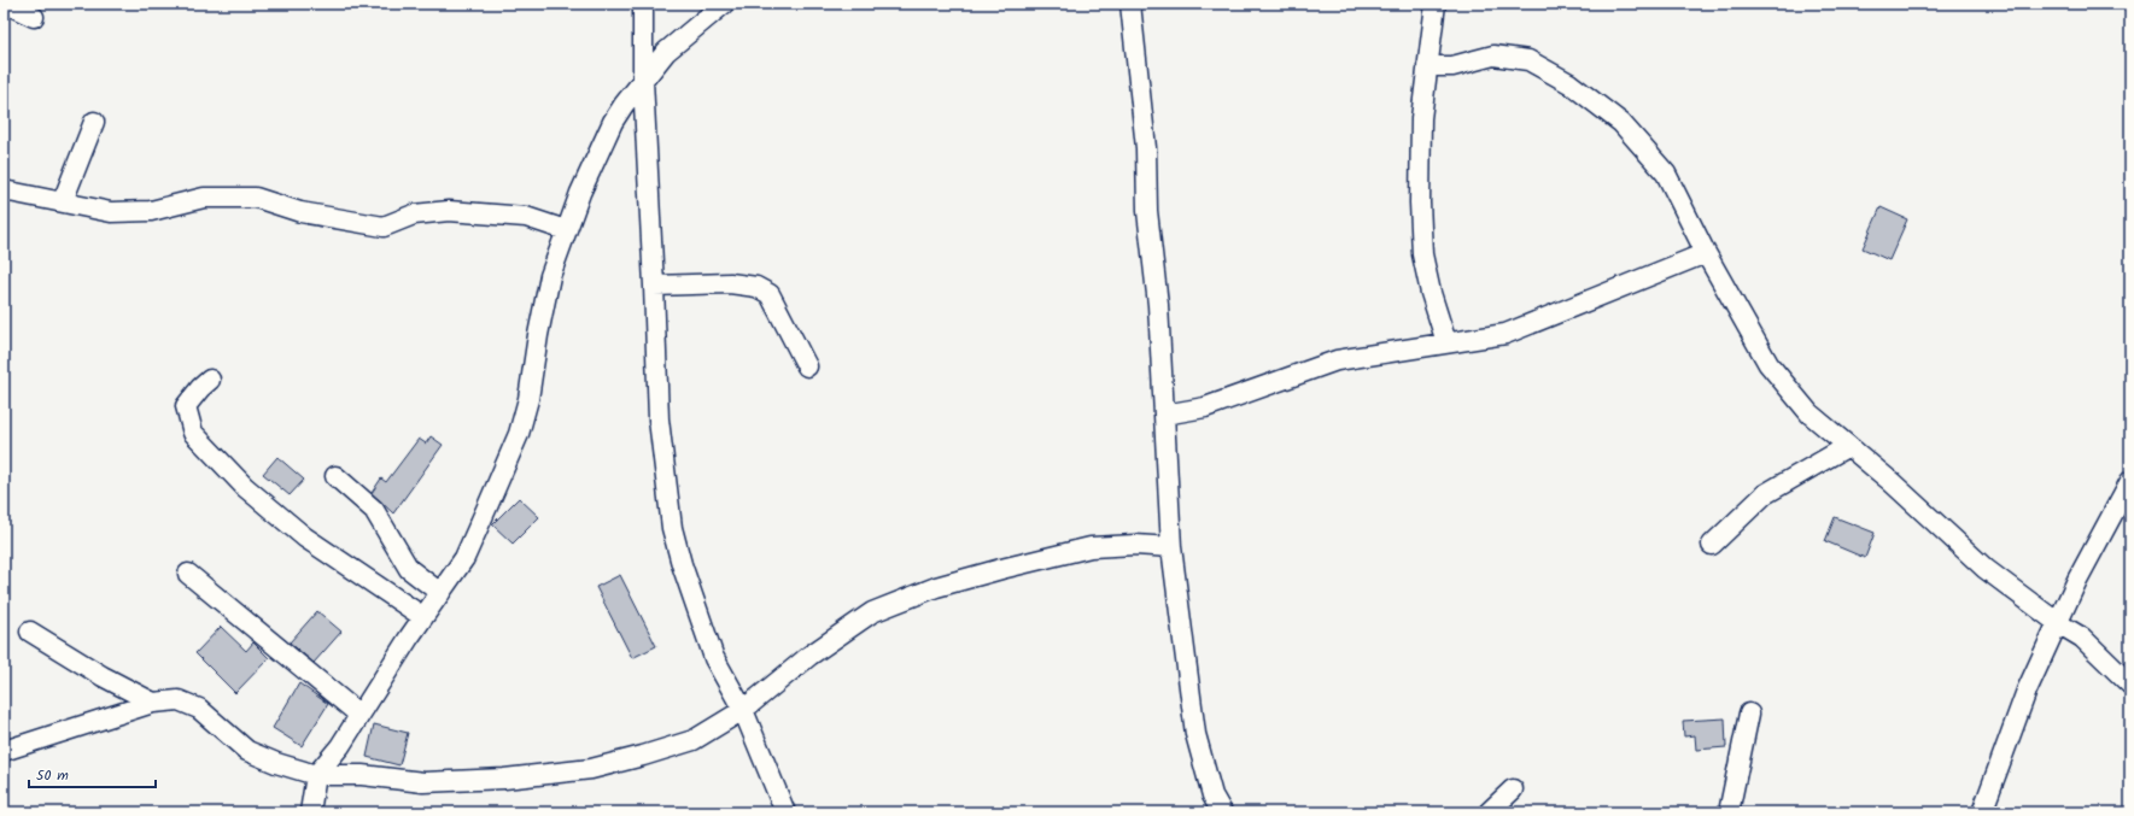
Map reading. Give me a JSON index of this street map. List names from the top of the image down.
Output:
{
  "scale_bar": "50 m"
}
